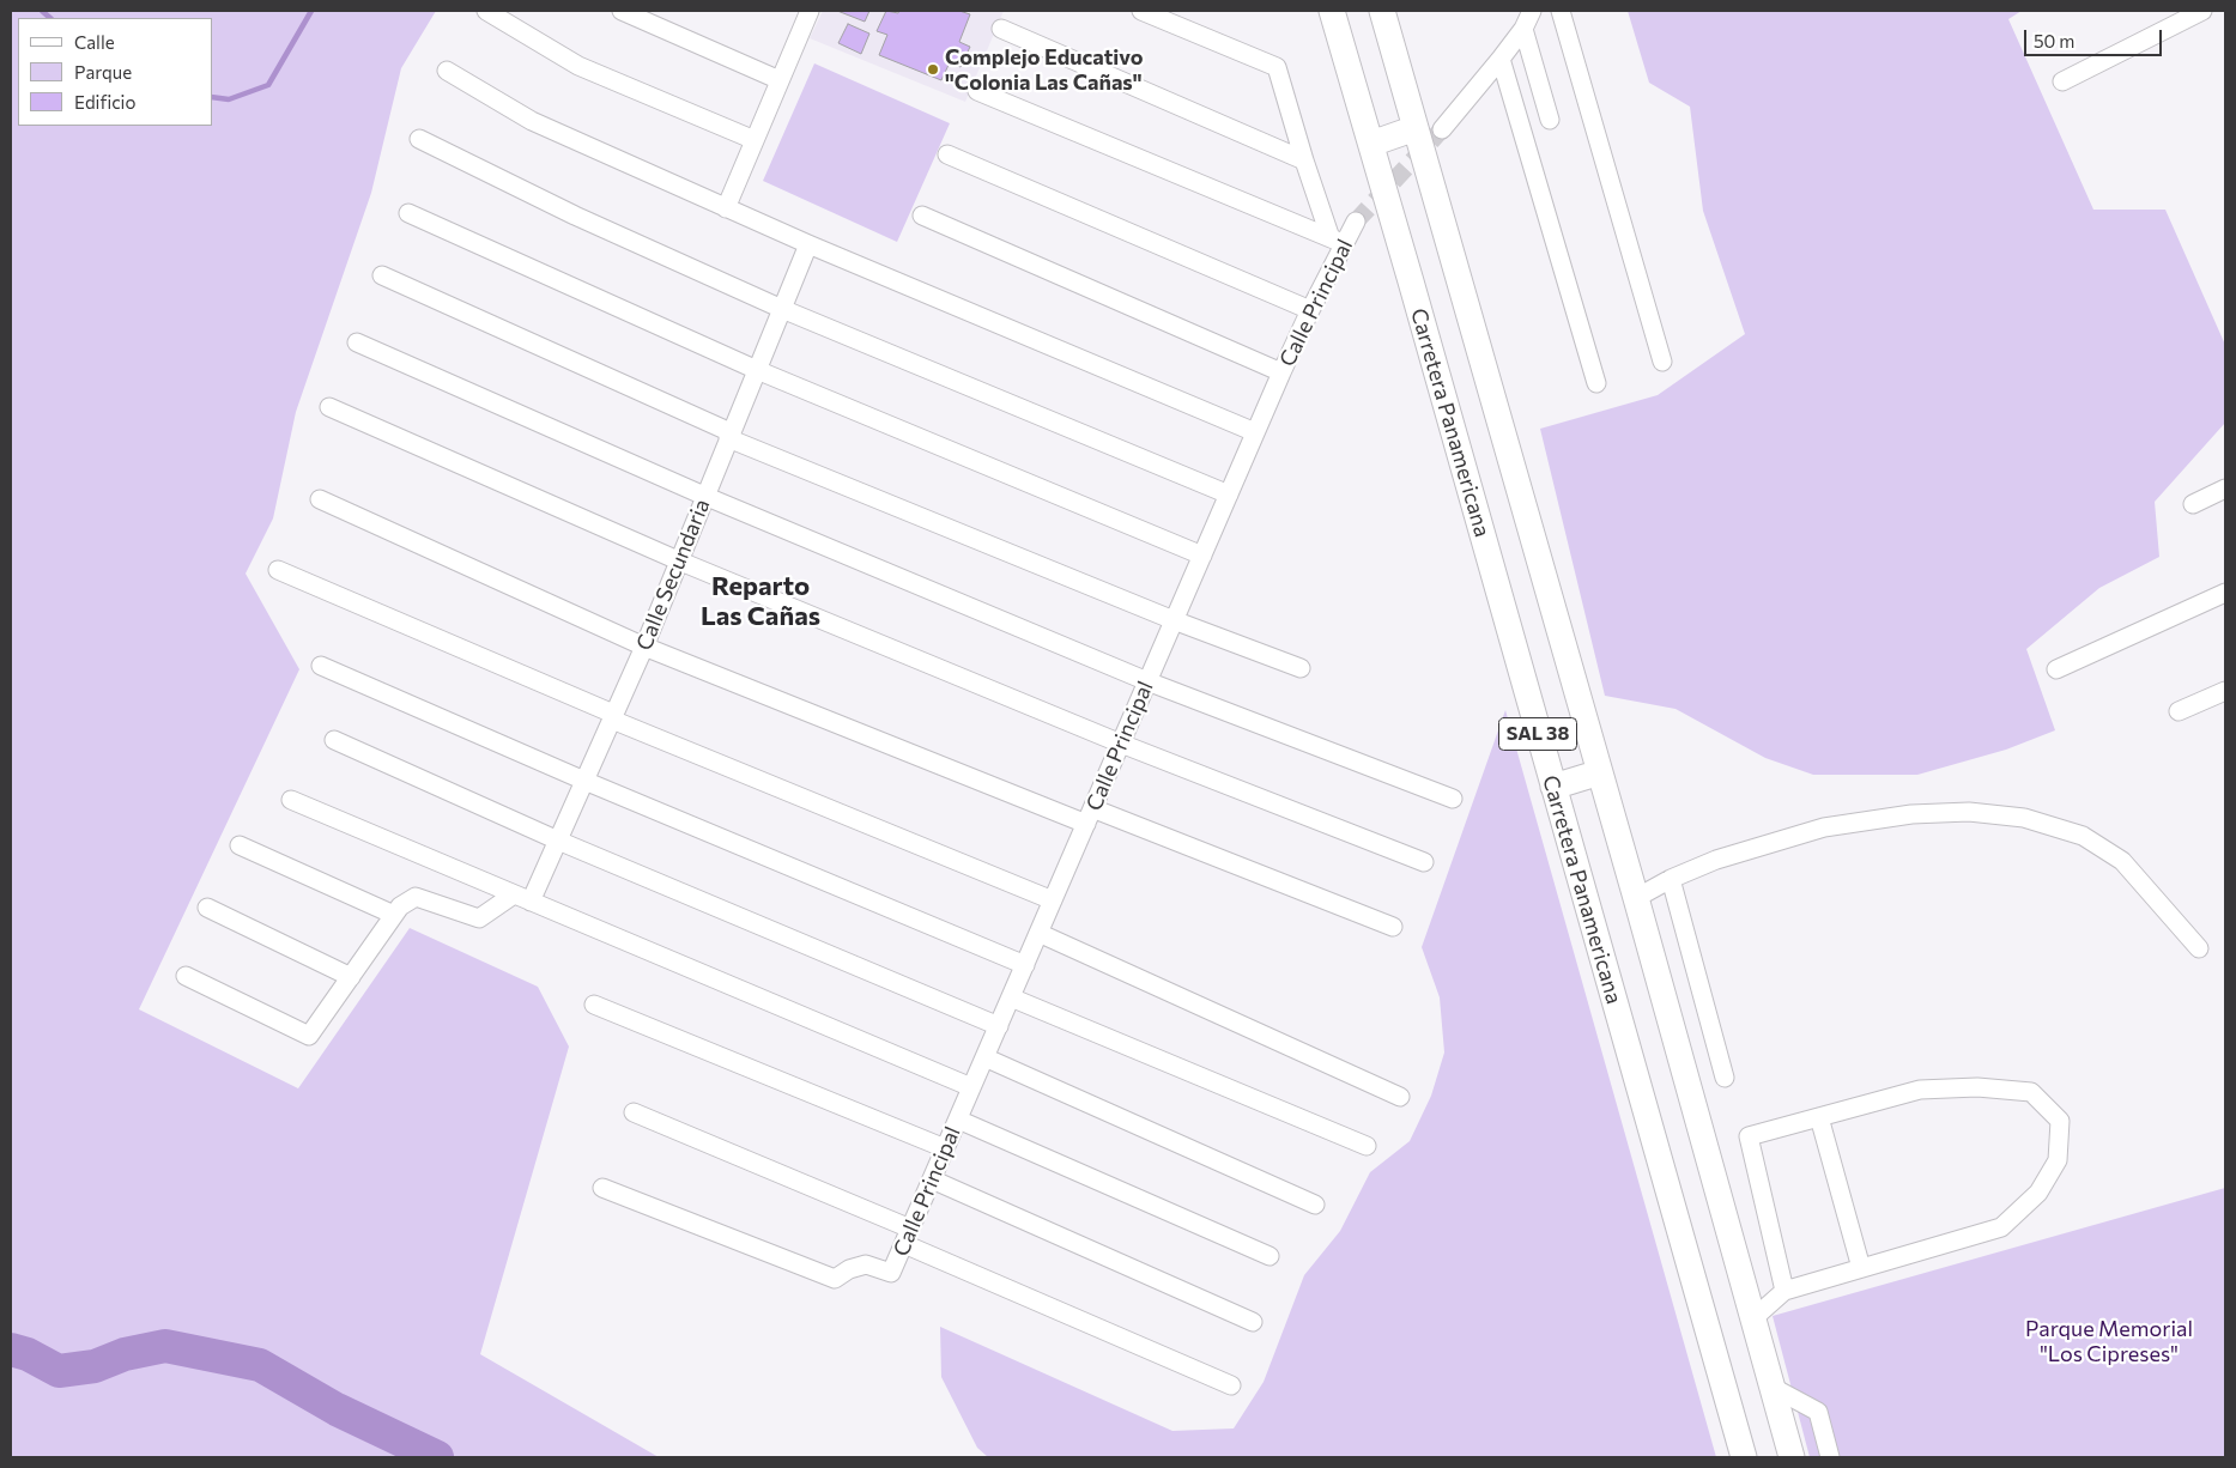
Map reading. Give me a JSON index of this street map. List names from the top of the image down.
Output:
{
  "streets": {
    "highway": ["Carretera Panamericana", "SAL 38"],
    "street": ["Calle Principal", "Calle Secundaria"]
  },
  "districts": ["Reparto Las Cañas"],
  "parks": ["Parque Memorial \"Los Cipreses\""],
  "places": ["Complejo Educativo \"Colonia Las Cañas\""],
  "legend": ["Calle", "Parque", "Edificio"],
  "scale_bar": "50 m"
}
